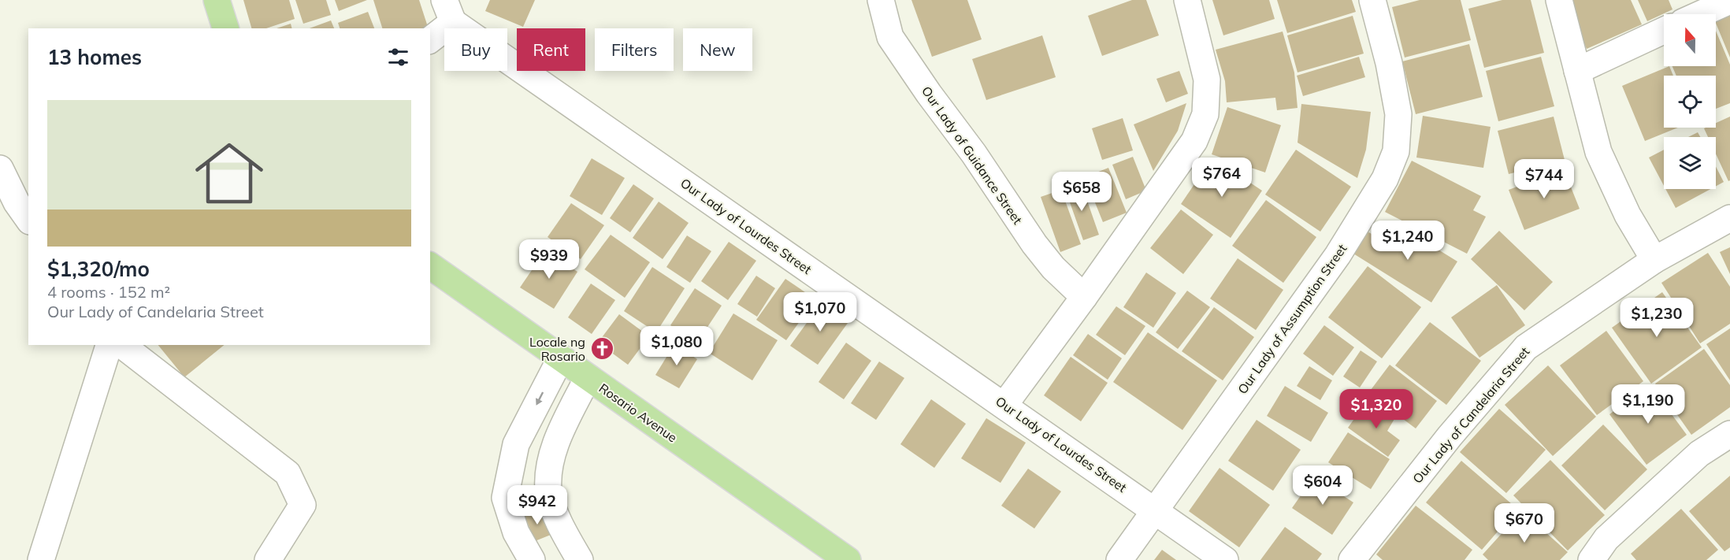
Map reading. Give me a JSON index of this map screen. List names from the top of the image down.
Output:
{
  "streets": {
    "main road": ["Rosario Avenue"],
    "street": [
      "Our Lady of Guidance Street",
      "Our Lady of Lourdes Street",
      "Our Lady of Assumption Street",
      "Our Lady of Candelaria Street"
    ]
  },
  "crossings": [
    ["Our Lady of Lourdes Street", "Our Lady of Assumption Street"]
  ],
  "places": {
    "church": ["Locale ng Rosario"]
  },
  "north": "top",
  "page": {
    "chip": [
      "Buy",
      "Rent",
      "Filters",
      "New"
    ],
    "heading": "13 homes",
    "list": [
      {
        "name": "$1,320/mo",
        "note": "4 rooms · 152 m² · Our Lady of Candelaria Street"
      }
    ],
    "price": [
      "$764",
      "$744",
      "$658",
      "$1,240",
      "$939",
      "$1,070",
      "$1,230",
      "$1,080",
      "$1,190",
      "$1,320",
      "$604",
      "$942",
      "$670"
    ]
  }
}
